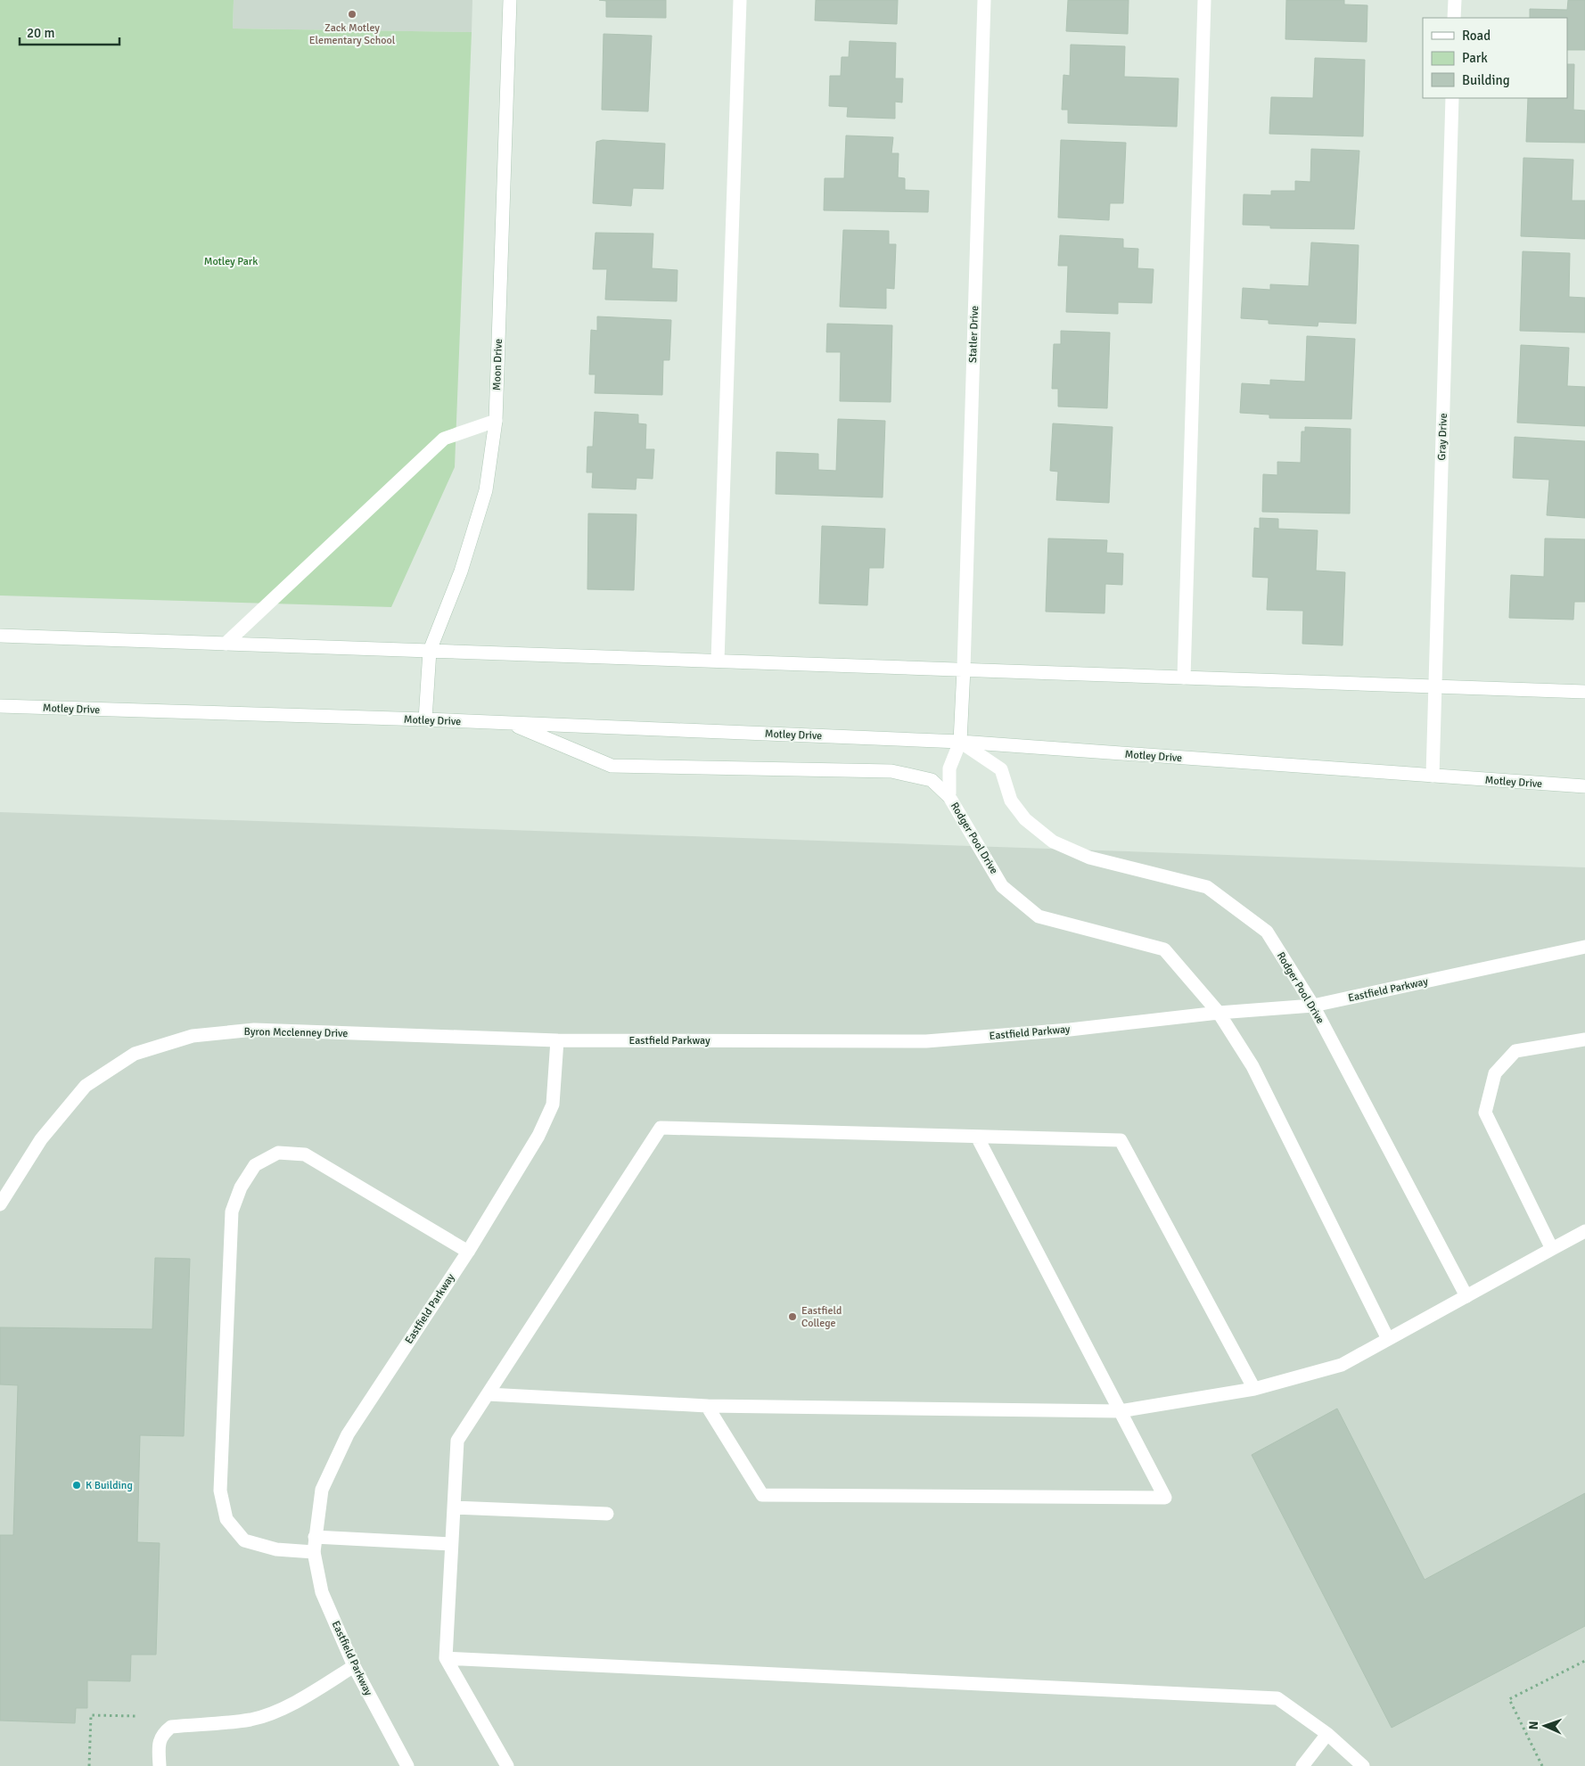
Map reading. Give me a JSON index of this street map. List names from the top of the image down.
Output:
{
  "streets": {
    "street": [
      "Statler Drive",
      "Moon Drive",
      "Gray Drive",
      "Motley Drive",
      "Rodger Pool Drive",
      "Eastfield Parkway",
      "Byron Mcclenney Drive"
    ]
  },
  "crossings": [
    ["Statler Drive", "Motley Drive"],
    ["Statler Drive", "Rodger Pool Drive"],
    ["Moon Drive", "Motley Drive"],
    ["Gray Drive", "Motley Drive"],
    ["Motley Drive", "Rodger Pool Drive"],
    ["Rodger Pool Drive", "Eastfield Parkway"],
    ["Eastfield Parkway", "Byron Mcclenney Drive"]
  ],
  "parks": ["Motley Park"],
  "places": ["Zack Motley Elementary School", "Eastfield College", "K Building"],
  "legend": ["Road", "Park", "Building"],
  "scale_bar": "20 m",
  "north": "left"
}
